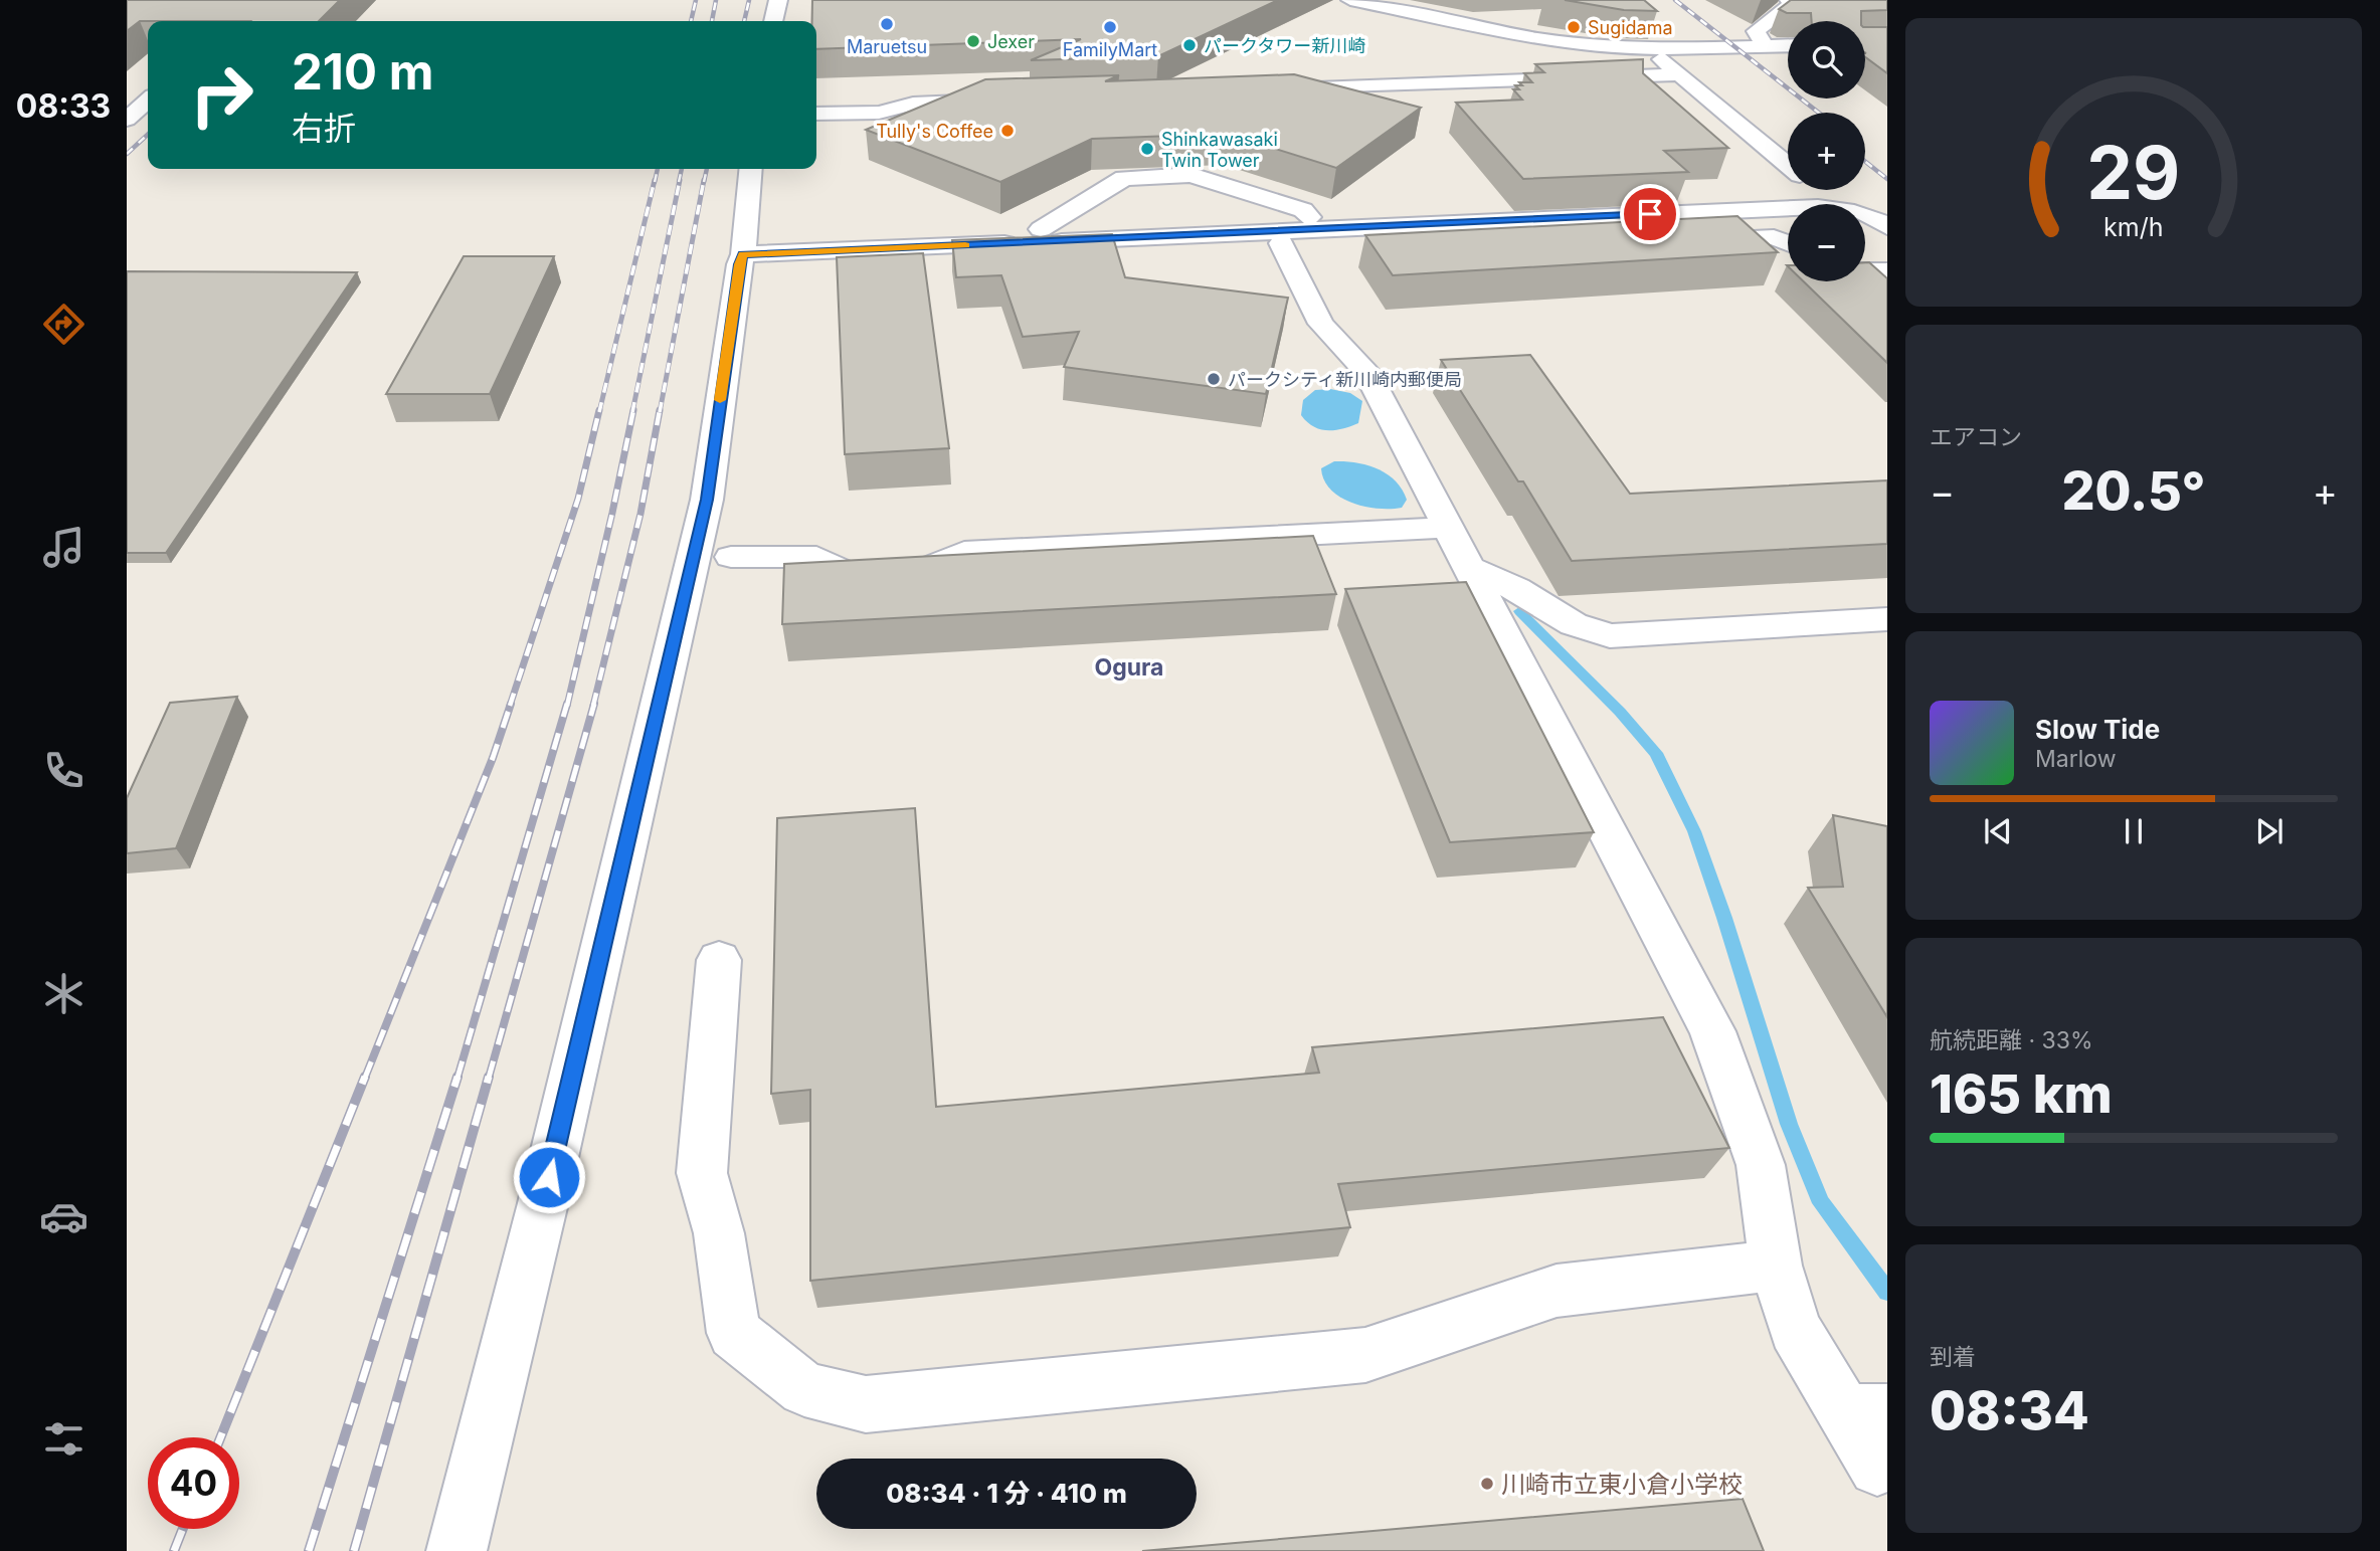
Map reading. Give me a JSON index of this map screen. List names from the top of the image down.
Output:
{
  "districts": ["Ogura"],
  "places": [
    "Maruetsu",
    "FamilyMart",
    "Sugidama",
    "Jexer",
    "パークタワー新川崎",
    "Tully's Coffee",
    "Shinkawasaki Twin Tower",
    "パークシティ新川崎内郵便局",
    "川崎市立東小倉小学校"
  ],
  "page": {
    "tabs": "08:33",
    "map_buttons": ["+", "−"],
    "turn": ["210 m", "右折"],
    "tile": [
      "エアコン",
      ["航続距離 · 33%", "165 km"],
      ["到着", "08:34"]
    ],
    "heat": ["−", "20.5°", "+"],
    "song": ["Slow Tide", "Marlow"],
    "limit": "40",
    "trip": "08:34 · 1 分 · 410 m",
    "gauge": ["29", "km/h"]
  }
}
